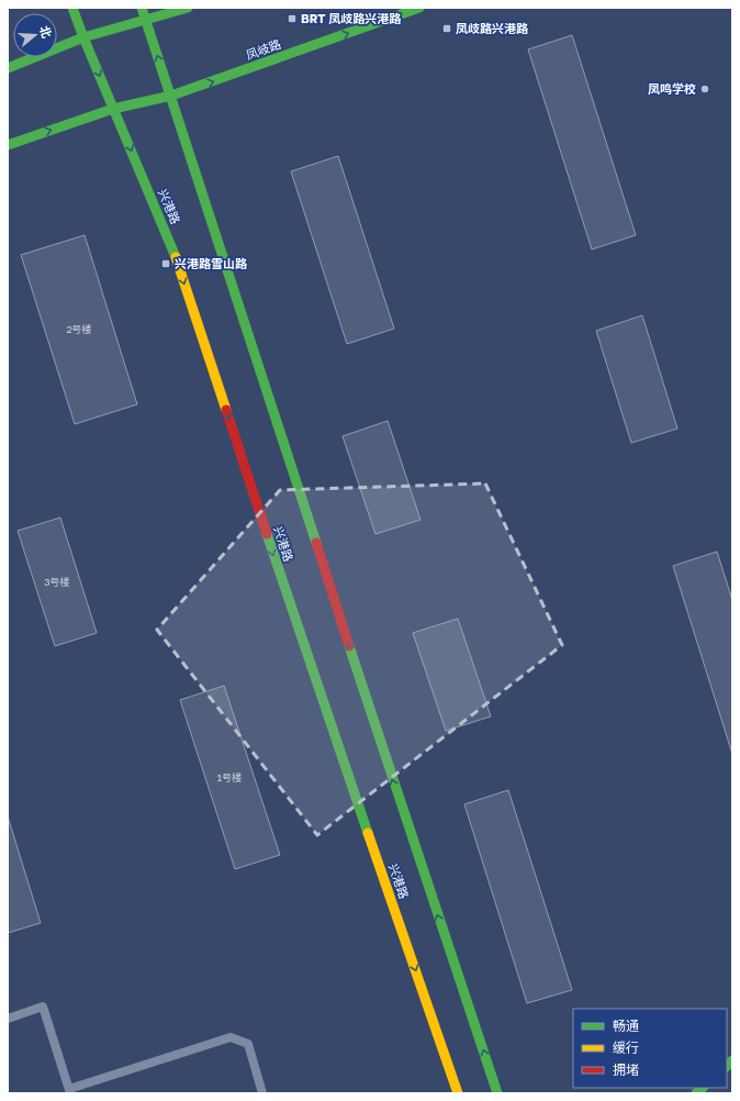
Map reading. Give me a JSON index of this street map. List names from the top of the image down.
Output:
{
  "streets": {
    "main road": ["凤岐路", "兴港路"]
  },
  "crossings": [
    ["凤岐路", "兴港路"]
  ],
  "places": {
    "transit": ["BRT 凤歧路兴港路", "凤歧路兴港路", "兴港路雪山路"],
    "other": ["凤鸣学校"]
  },
  "house_numbers": ["2号楼", "3号楼", "1号楼"],
  "legend": ["畅通", "缓行", "拥堵"],
  "north": "right"
}
